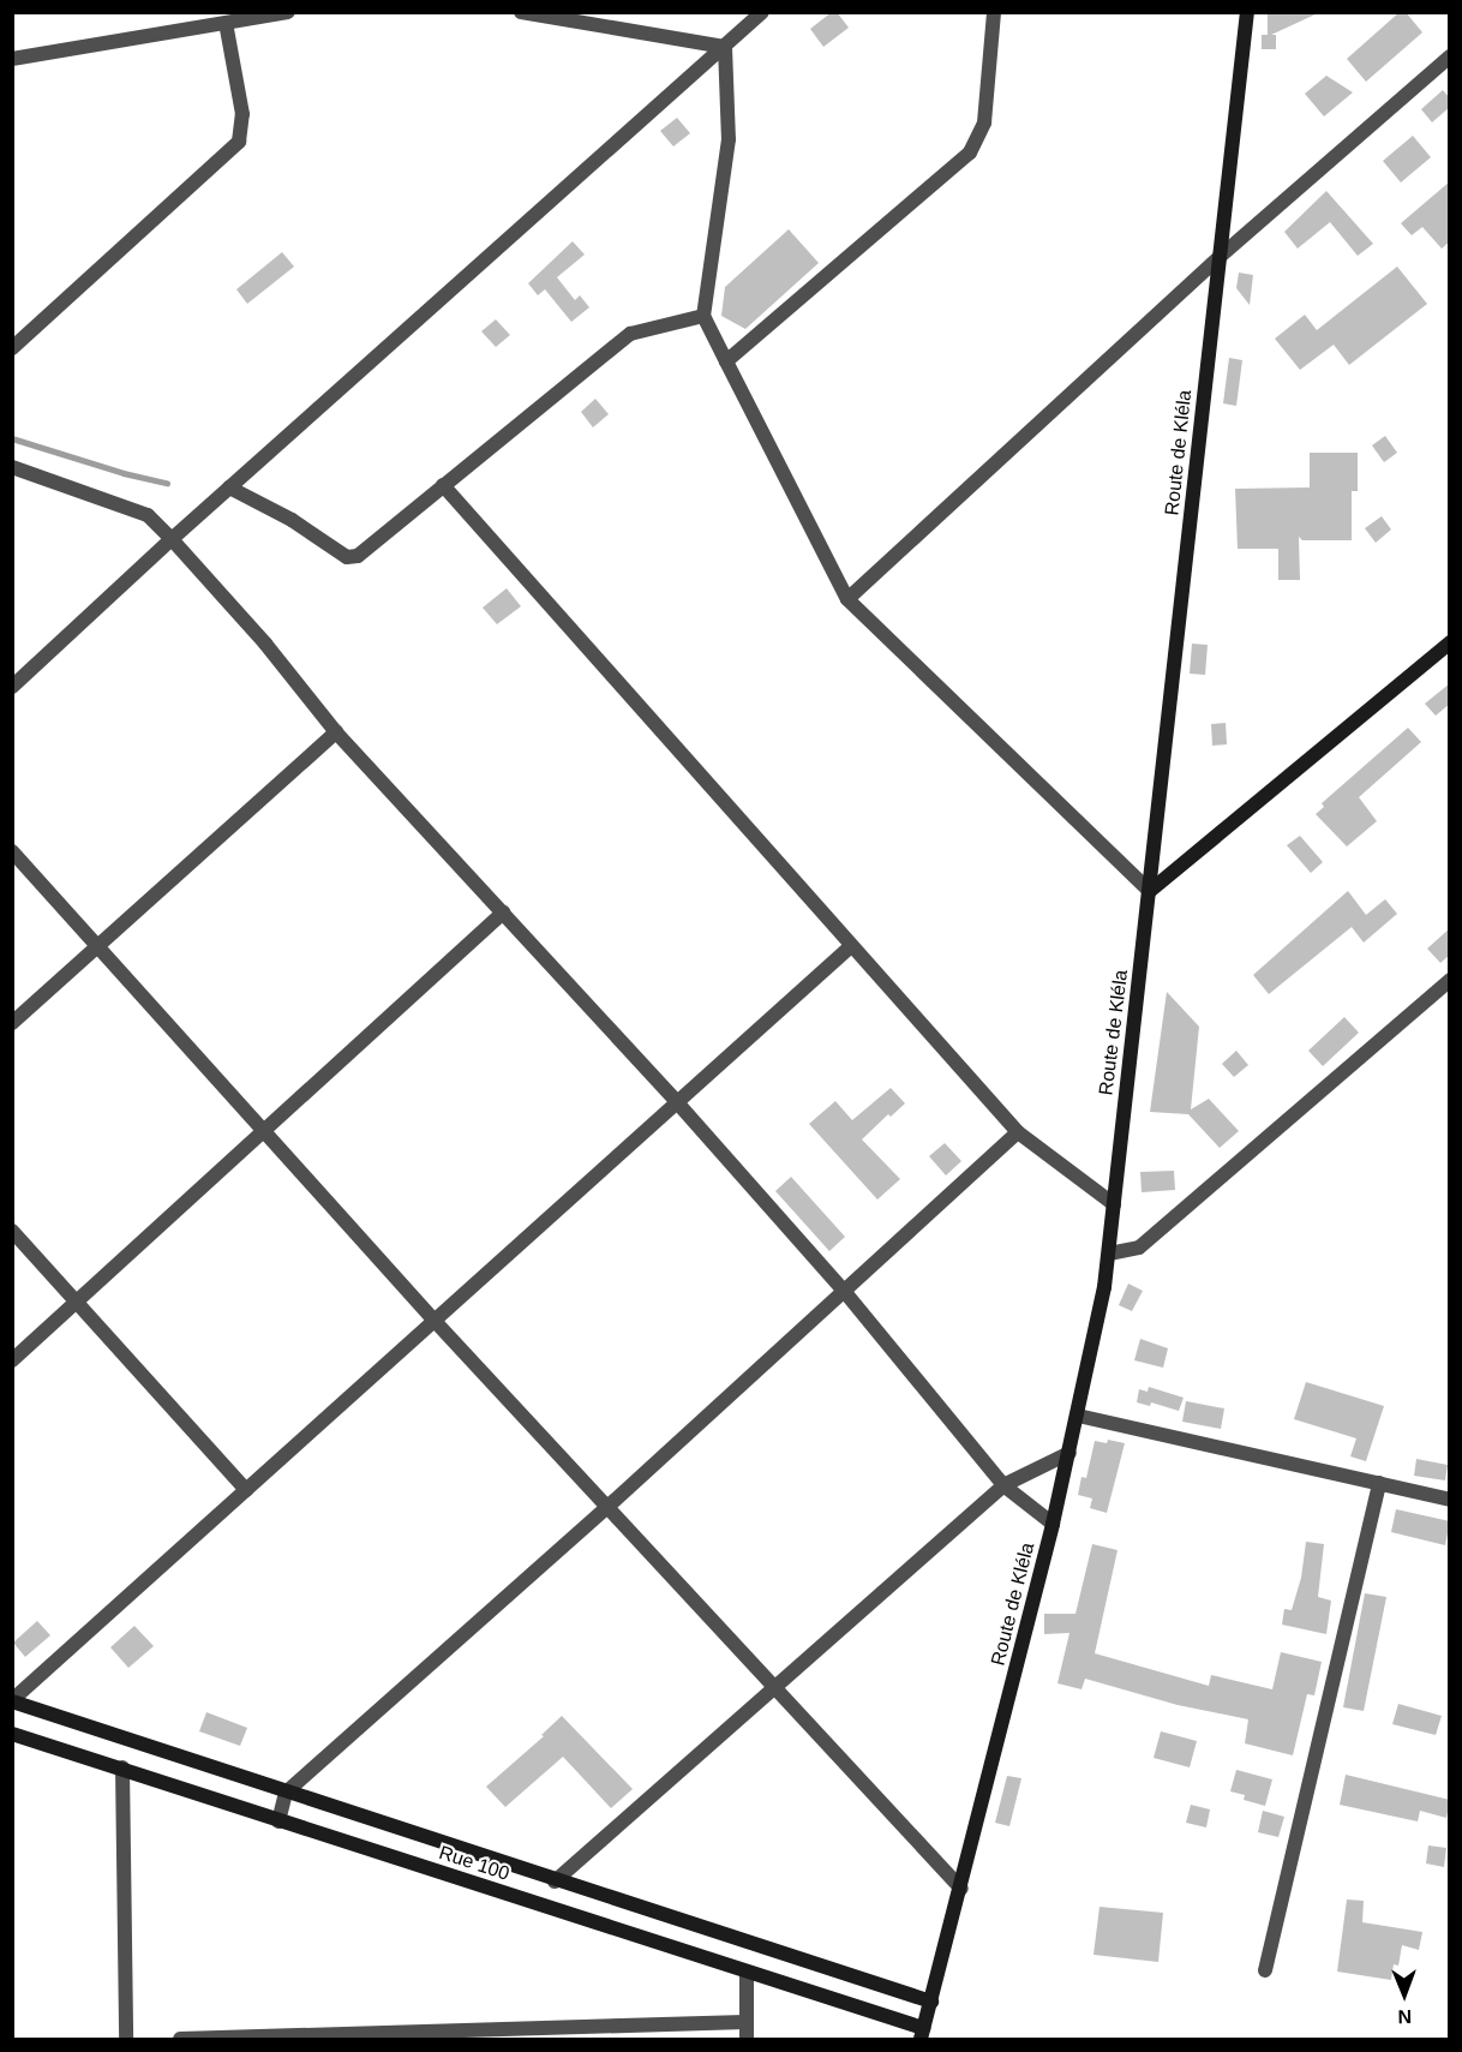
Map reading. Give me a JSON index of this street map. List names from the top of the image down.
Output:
{
  "streets": {
    "street": ["Route de Kléla", "Rue 100"]
  },
  "crossings": [
    ["Route de Kléla", "Rue 100"]
  ],
  "north": "bottom"
}
